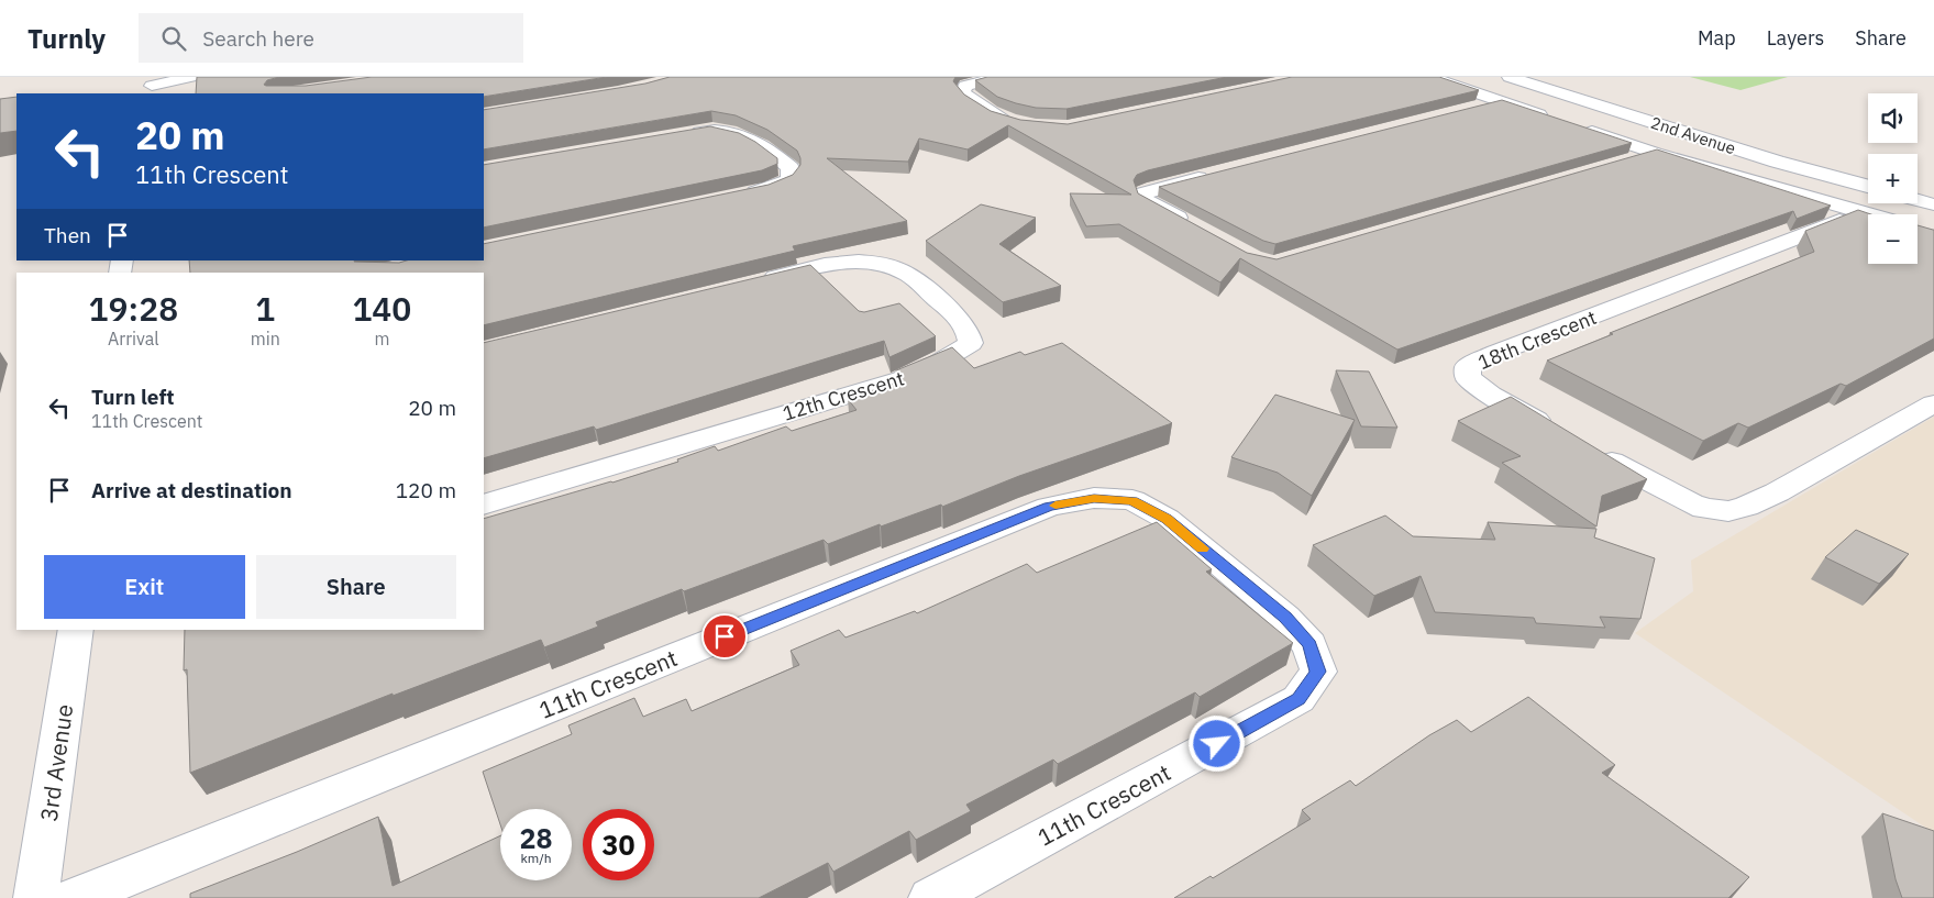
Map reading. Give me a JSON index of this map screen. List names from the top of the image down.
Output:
{
  "streets": {
    "street": [
      "2nd Avenue",
      "18th Crescent",
      "12th Crescent",
      "11th Crescent",
      "3rd Avenue"
    ]
  },
  "page": {
    "header": "Turnly",
    "search": "Search here",
    "nav": ["Map", "Layers", "Share"],
    "map_buttons": ["+", "−"],
    "turn": ["20 m", "11th Crescent"],
    "then": "Then",
    "eta": [
      "19:28",
      "Arrival",
      "1",
      "min",
      "140",
      "m"
    ],
    "list": [
      {
        "name": "Turn left",
        "note": "11th Crescent",
        "value": "20 m"
      },
      {
        "name": "Arrive at destination",
        "value": "120 m"
      }
    ],
    "buttons": ["Exit", "Share"],
    "speed": "28 km/h",
    "limit": "30"
  }
}
